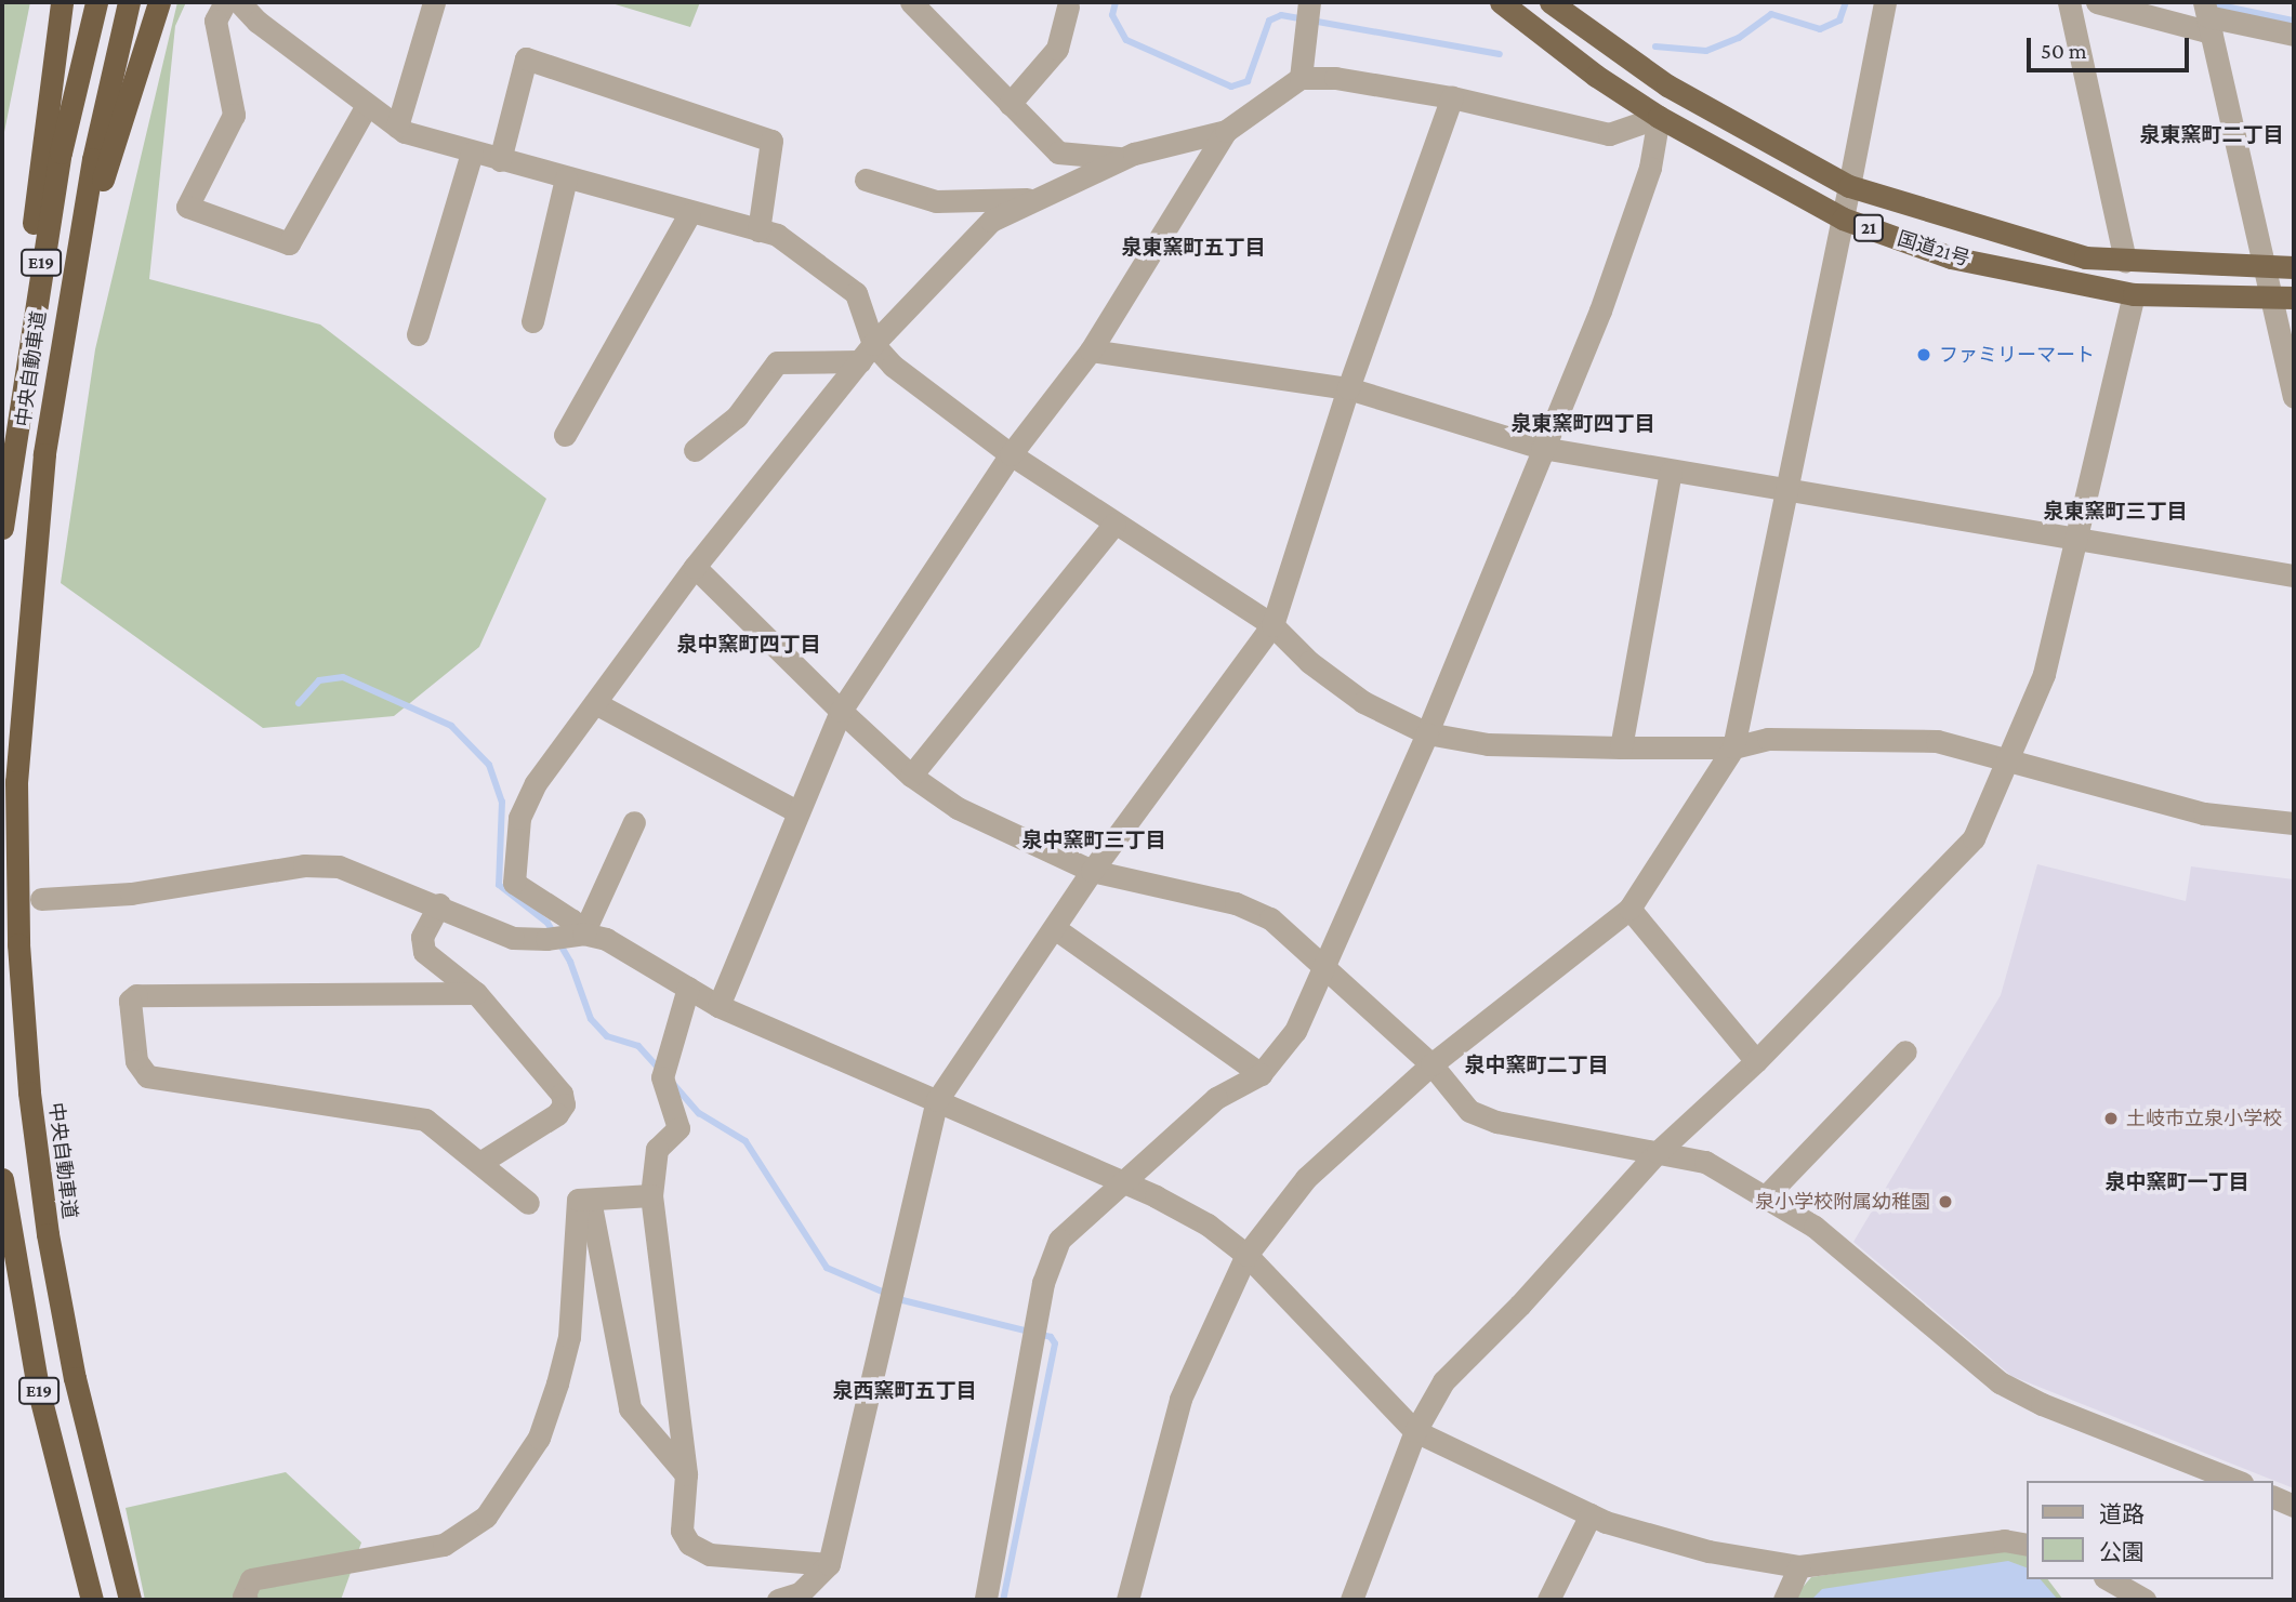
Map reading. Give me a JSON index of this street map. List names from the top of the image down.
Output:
{
  "streets": {
    "highway": [
      "21",
      "国道21号",
      "E19",
      "中央自動車道"
    ]
  },
  "districts": [
    "泉東窯町二丁目",
    "泉東窯町五丁目",
    "泉東窯町四丁目",
    "泉東窯町三丁目",
    "泉中窯町四丁目",
    "泉中窯町三丁目",
    "泉中窯町二丁目",
    "泉中窯町一丁目",
    "泉西窯町五丁目"
  ],
  "places": ["ファミリーマート", "土岐市立泉小学校", "泉小学校附属幼稚園"],
  "legend": ["道路", "公園"],
  "scale_bar": "50 m"
}
